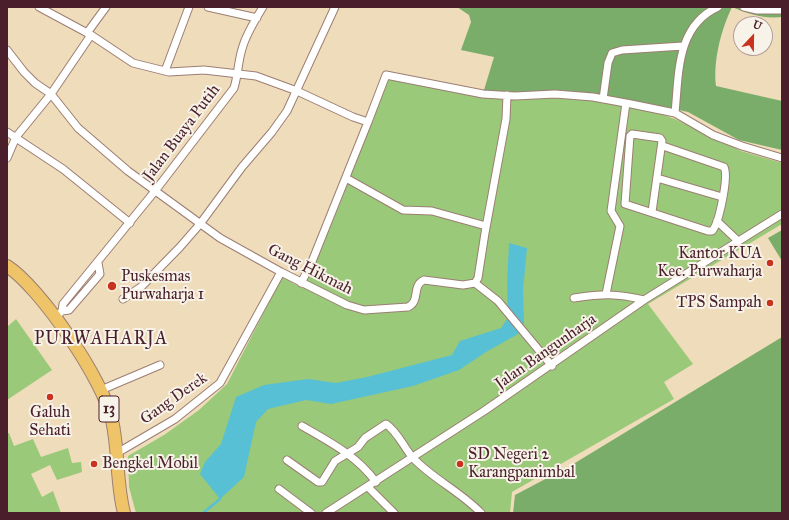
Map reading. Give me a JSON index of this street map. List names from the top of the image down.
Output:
{
  "streets": {
    "highway": ["13"],
    "street": [
      "Jalan Buaya Putih",
      "Gang Hikmah",
      "Jalan Bangunharja",
      "Gang Derek"
    ]
  },
  "crossings": [
    ["Jalan Buaya Putih", "Gang Hikmah"],
    ["Jalan Buaya Putih", "13"],
    ["Gang Hikmah", "Gang Derek"],
    ["Gang Derek", "13"]
  ],
  "districts": ["PURWAHARJA"],
  "places": [
    "Kantor KUA Kec. Purwaharja",
    "Puskesmas Purwaharja 1",
    "TPS Sampah",
    "Galuh Sehati",
    "Bengkel Mobil",
    "SD Negeri 2 Karangpanimbal"
  ],
  "north": "top"
}
